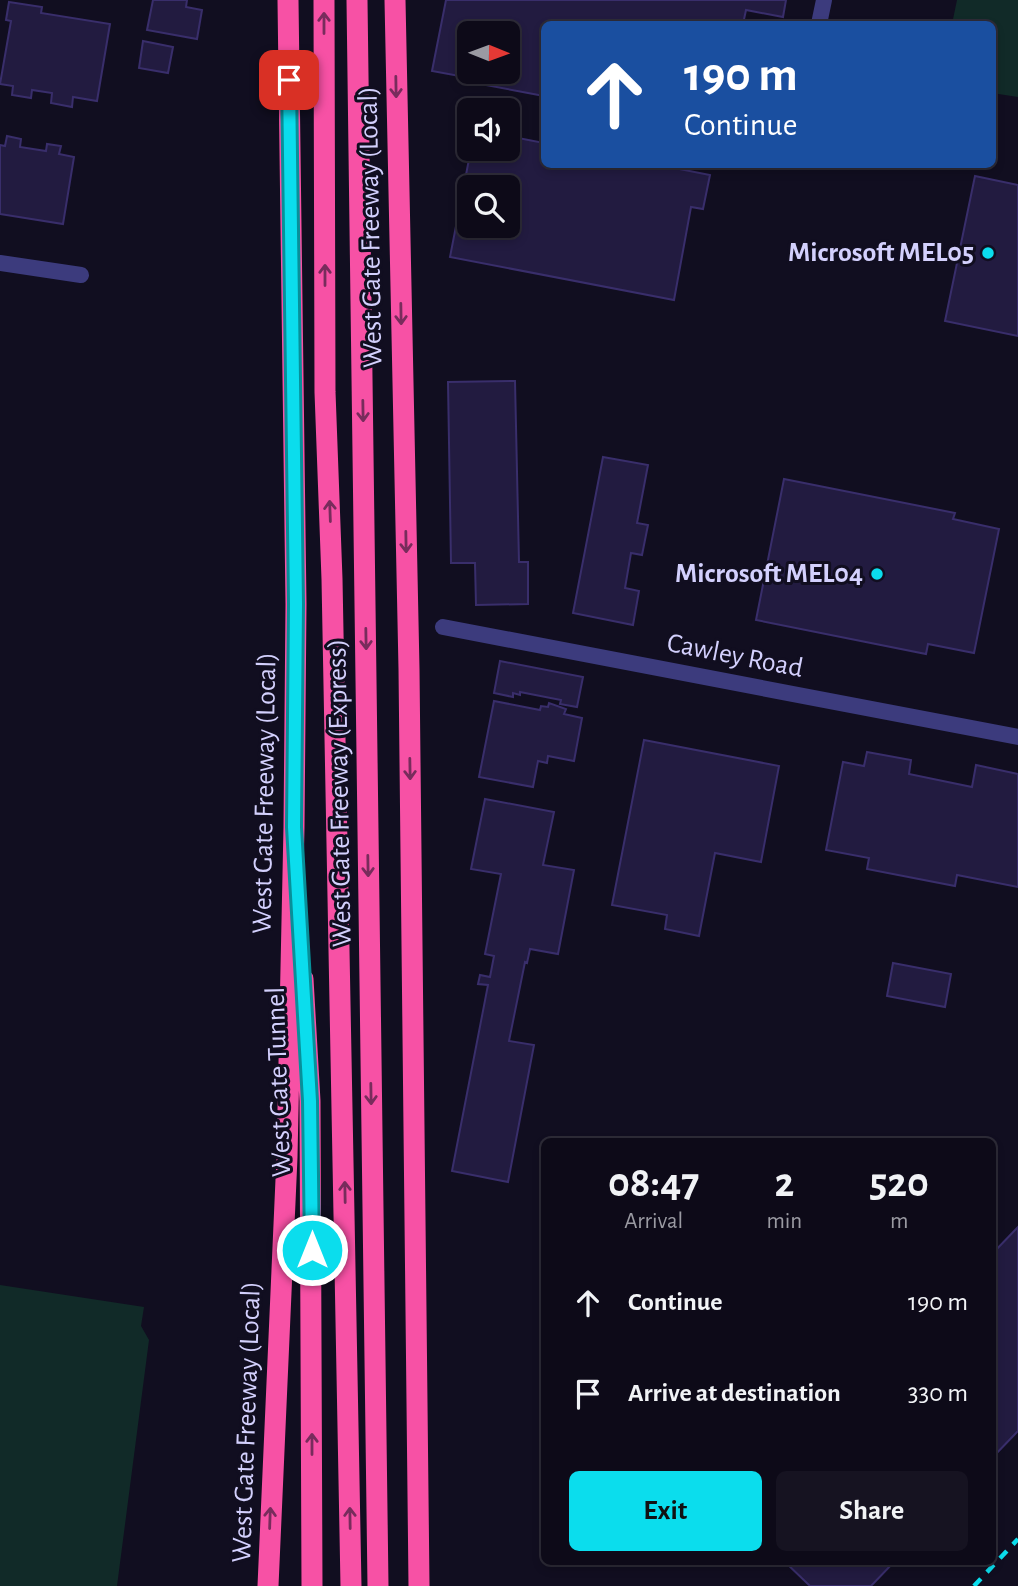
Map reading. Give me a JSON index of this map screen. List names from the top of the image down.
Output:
{
  "streets": {
    "highway": ["West Gate Freeway (Local)", "West Gate Freeway (Express)", "West Gate Tunnel"],
    "street": ["Cawley Road"]
  },
  "crossings": [
    ["West Gate Freeway (Local)", "West Gate Tunnel"]
  ],
  "one_way": ["West Gate Tunnel"],
  "places": ["Microsoft MEL05", "Microsoft MEL04"],
  "north": "right",
  "page": {
    "turn": ["190 m", "Continue"],
    "eta": [
      "08:47",
      "Arrival",
      "2",
      "min",
      "520",
      "m"
    ],
    "list": [
      {
        "name": "Continue",
        "value": "190 m"
      },
      {
        "name": "Arrive at destination",
        "value": "330 m"
      }
    ],
    "buttons": ["Exit", "Share"]
  }
}
